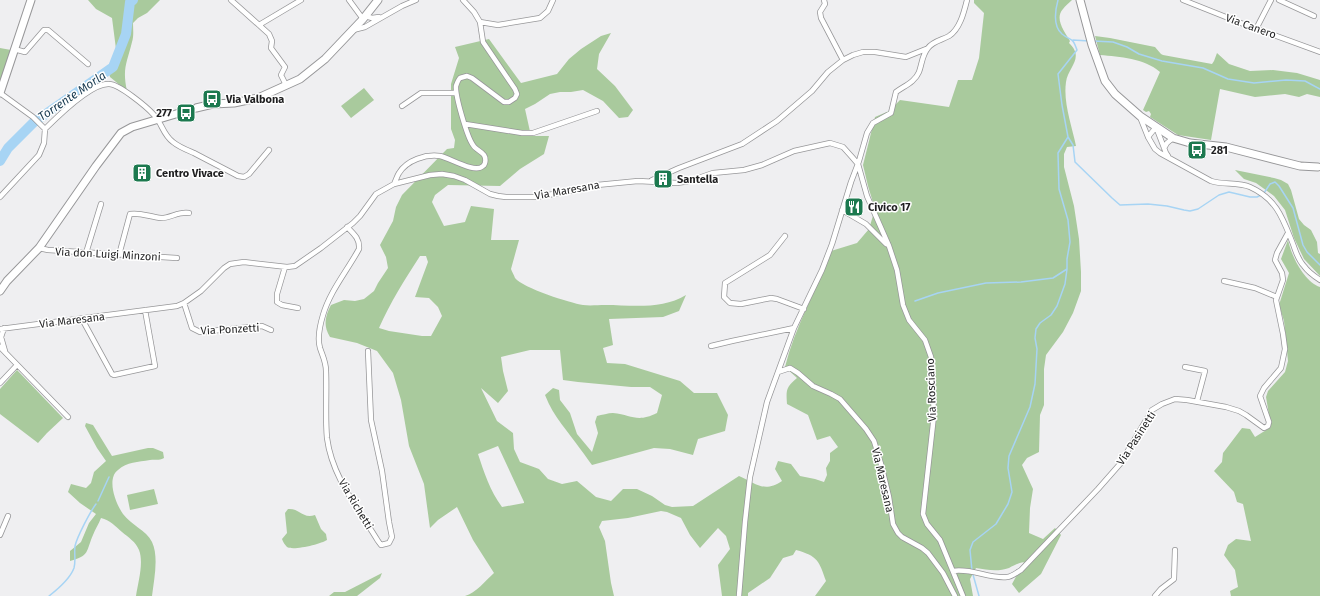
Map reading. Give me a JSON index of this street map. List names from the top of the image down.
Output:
{
  "streets": {
    "street": [
      "Via Canero",
      "Via Maresana",
      "Via don Luigi Minzoni",
      "Via Ponzetti",
      "Via Rosciano",
      "Via Pasinetti",
      "Via Richetti"
    ]
  },
  "crossings": [
    ["Via Maresana", "Via Ponzetti"],
    ["Via Maresana", "Via Rosciano"],
    ["Via Maresana", "Via Richetti"],
    ["Via Rosciano", "Via Pasinetti"]
  ],
  "water": ["Torrente Morla"],
  "places": {
    "bus stop": ["Via Valbona", "277", "281"],
    "building": ["Centro Vivace", "Santella"],
    "restaurant": ["Civico 17"]
  }
}
